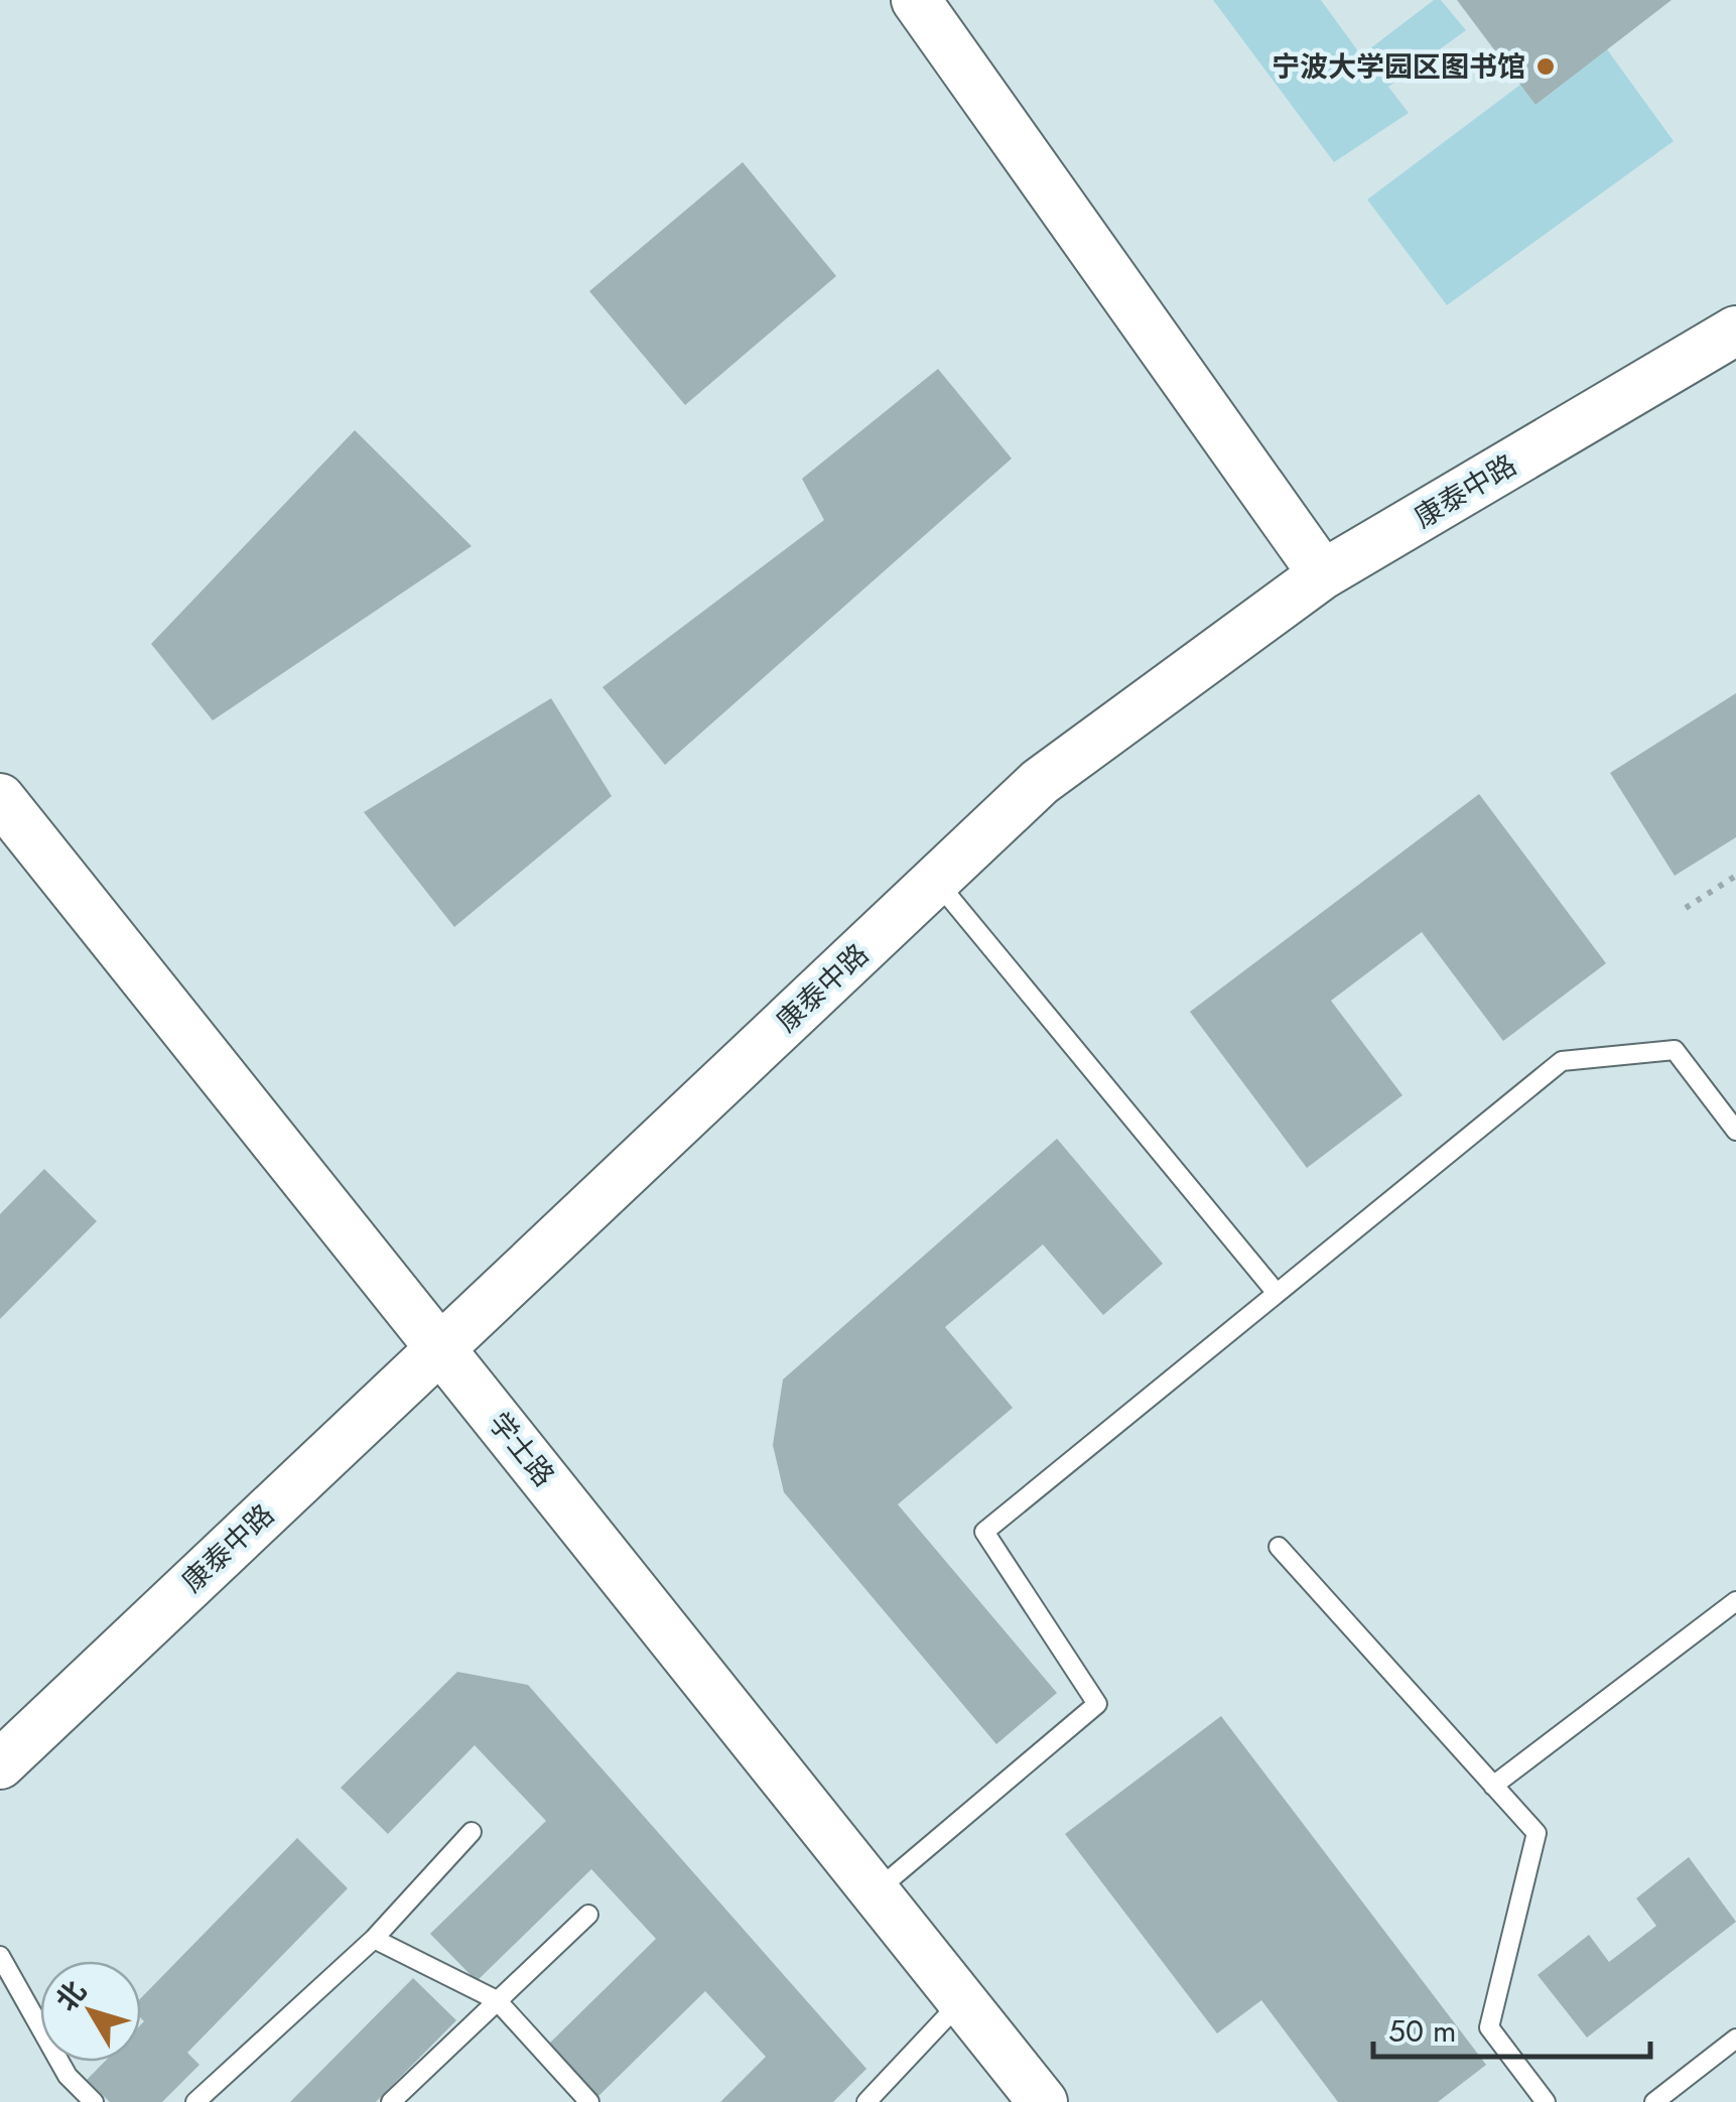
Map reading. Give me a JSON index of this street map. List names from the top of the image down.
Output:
{
  "streets": {
    "street": ["康泰中路", "学士路"]
  },
  "crossings": [
    ["康泰中路", "学士路"]
  ],
  "places": ["宁波大学园区图书馆"],
  "scale_bar": "50 m",
  "north": "top left"
}
